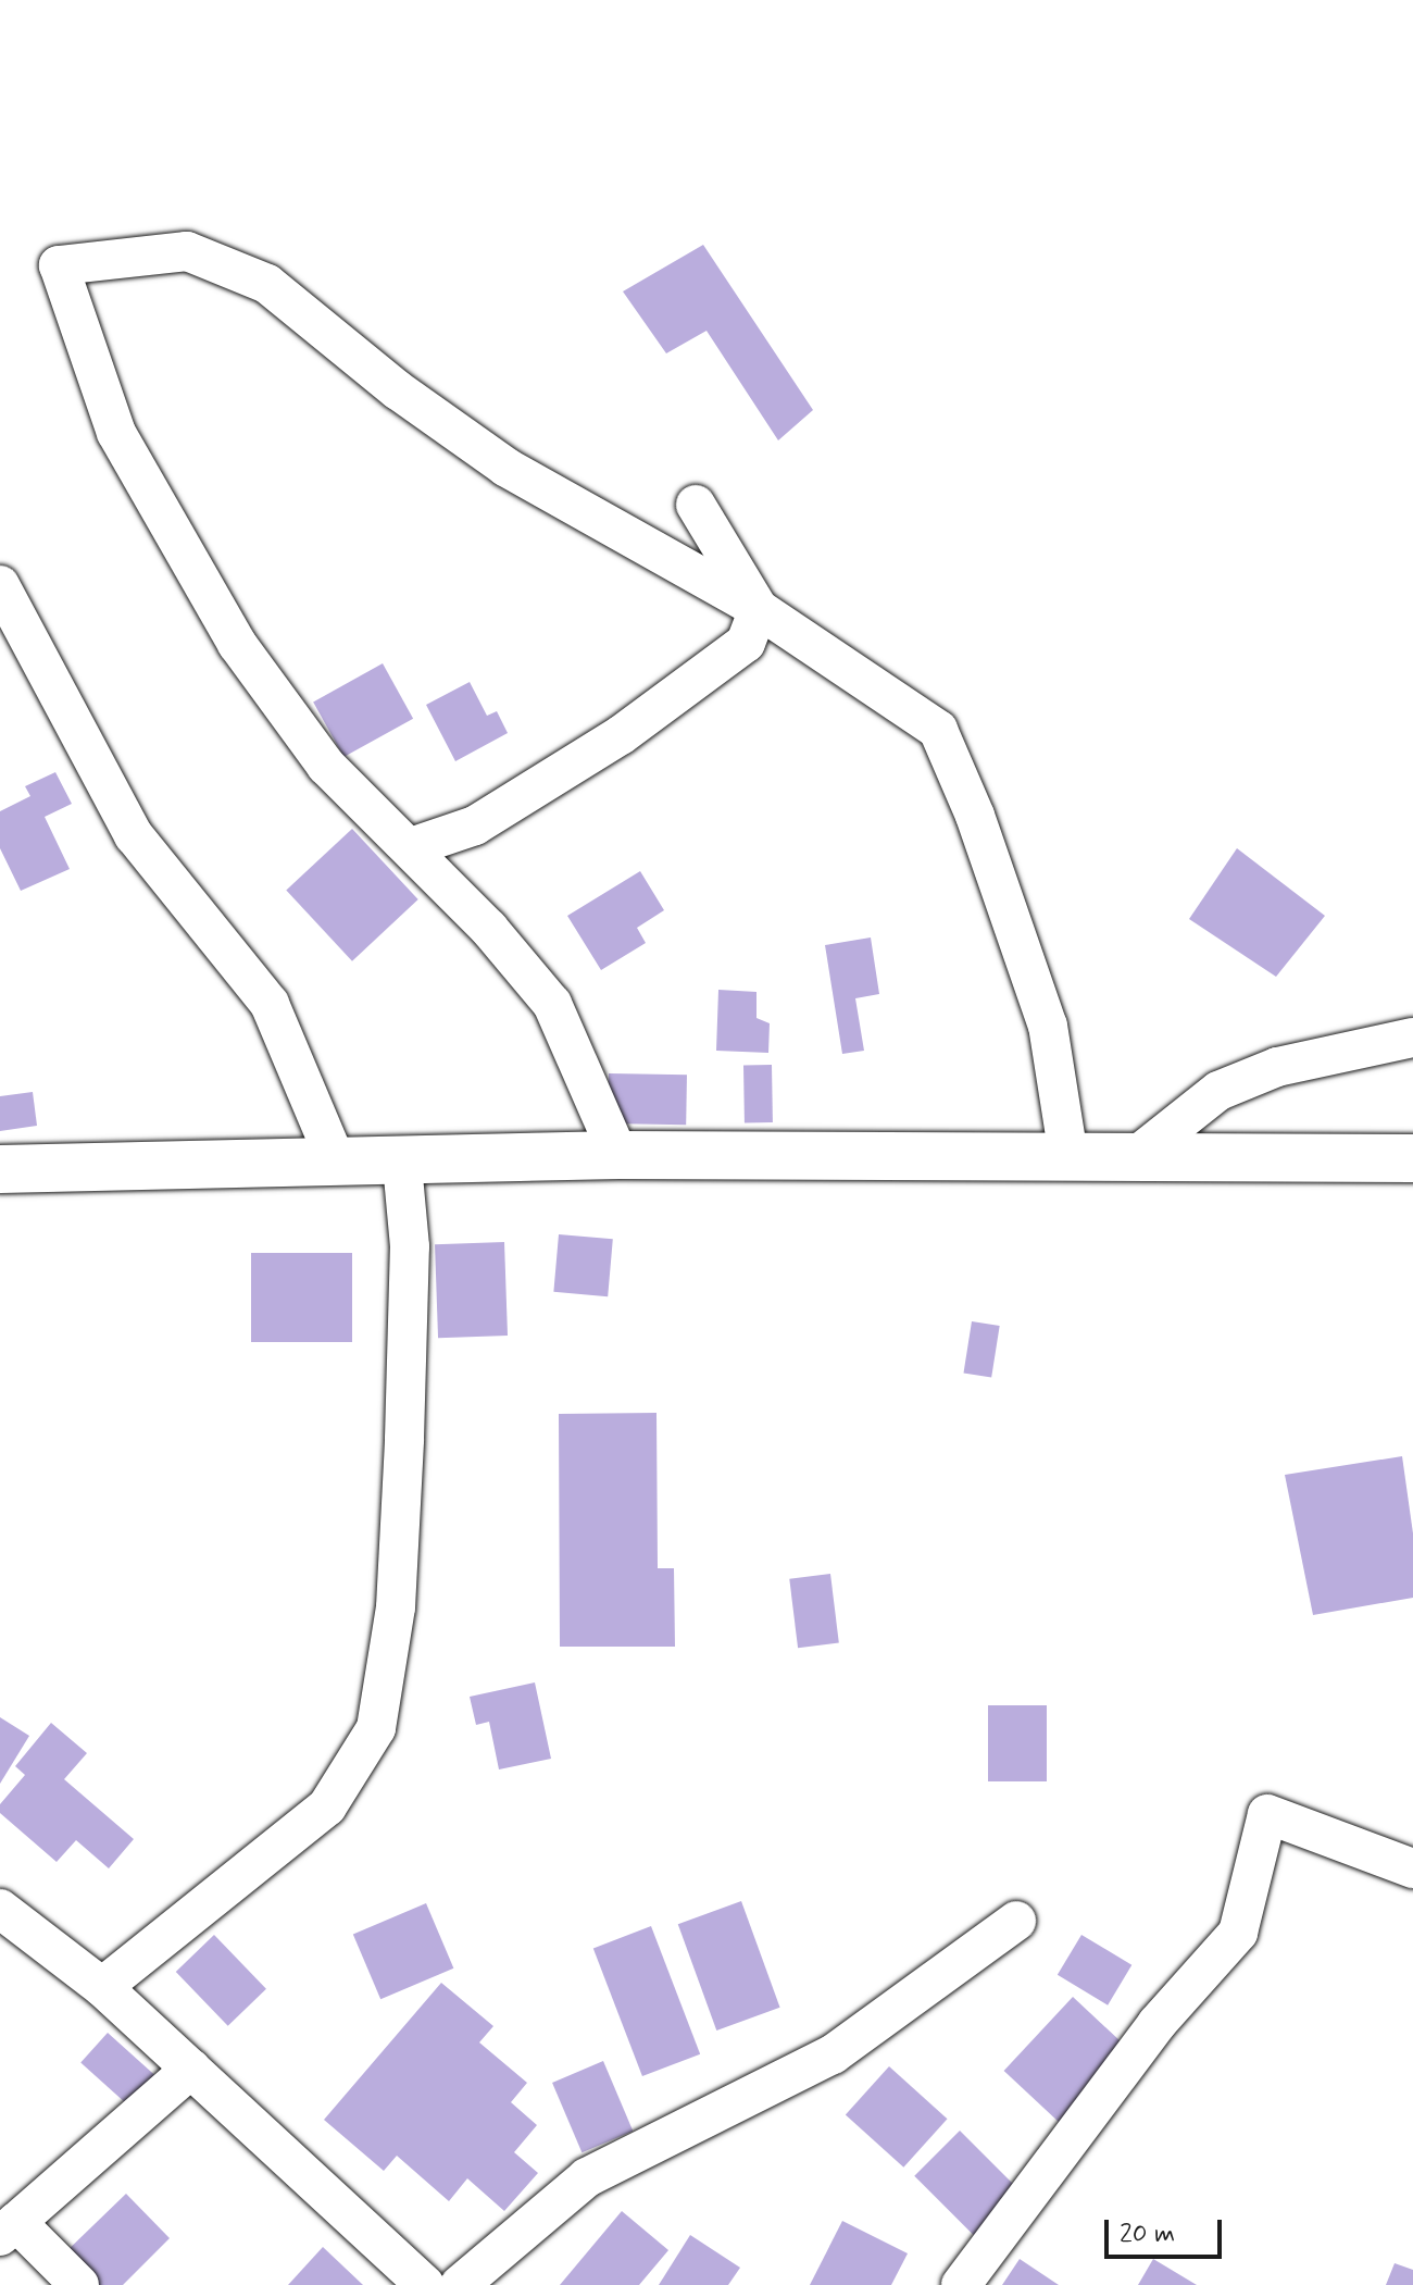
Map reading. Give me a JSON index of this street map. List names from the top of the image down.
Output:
{
  "scale_bar": "20 m"
}
